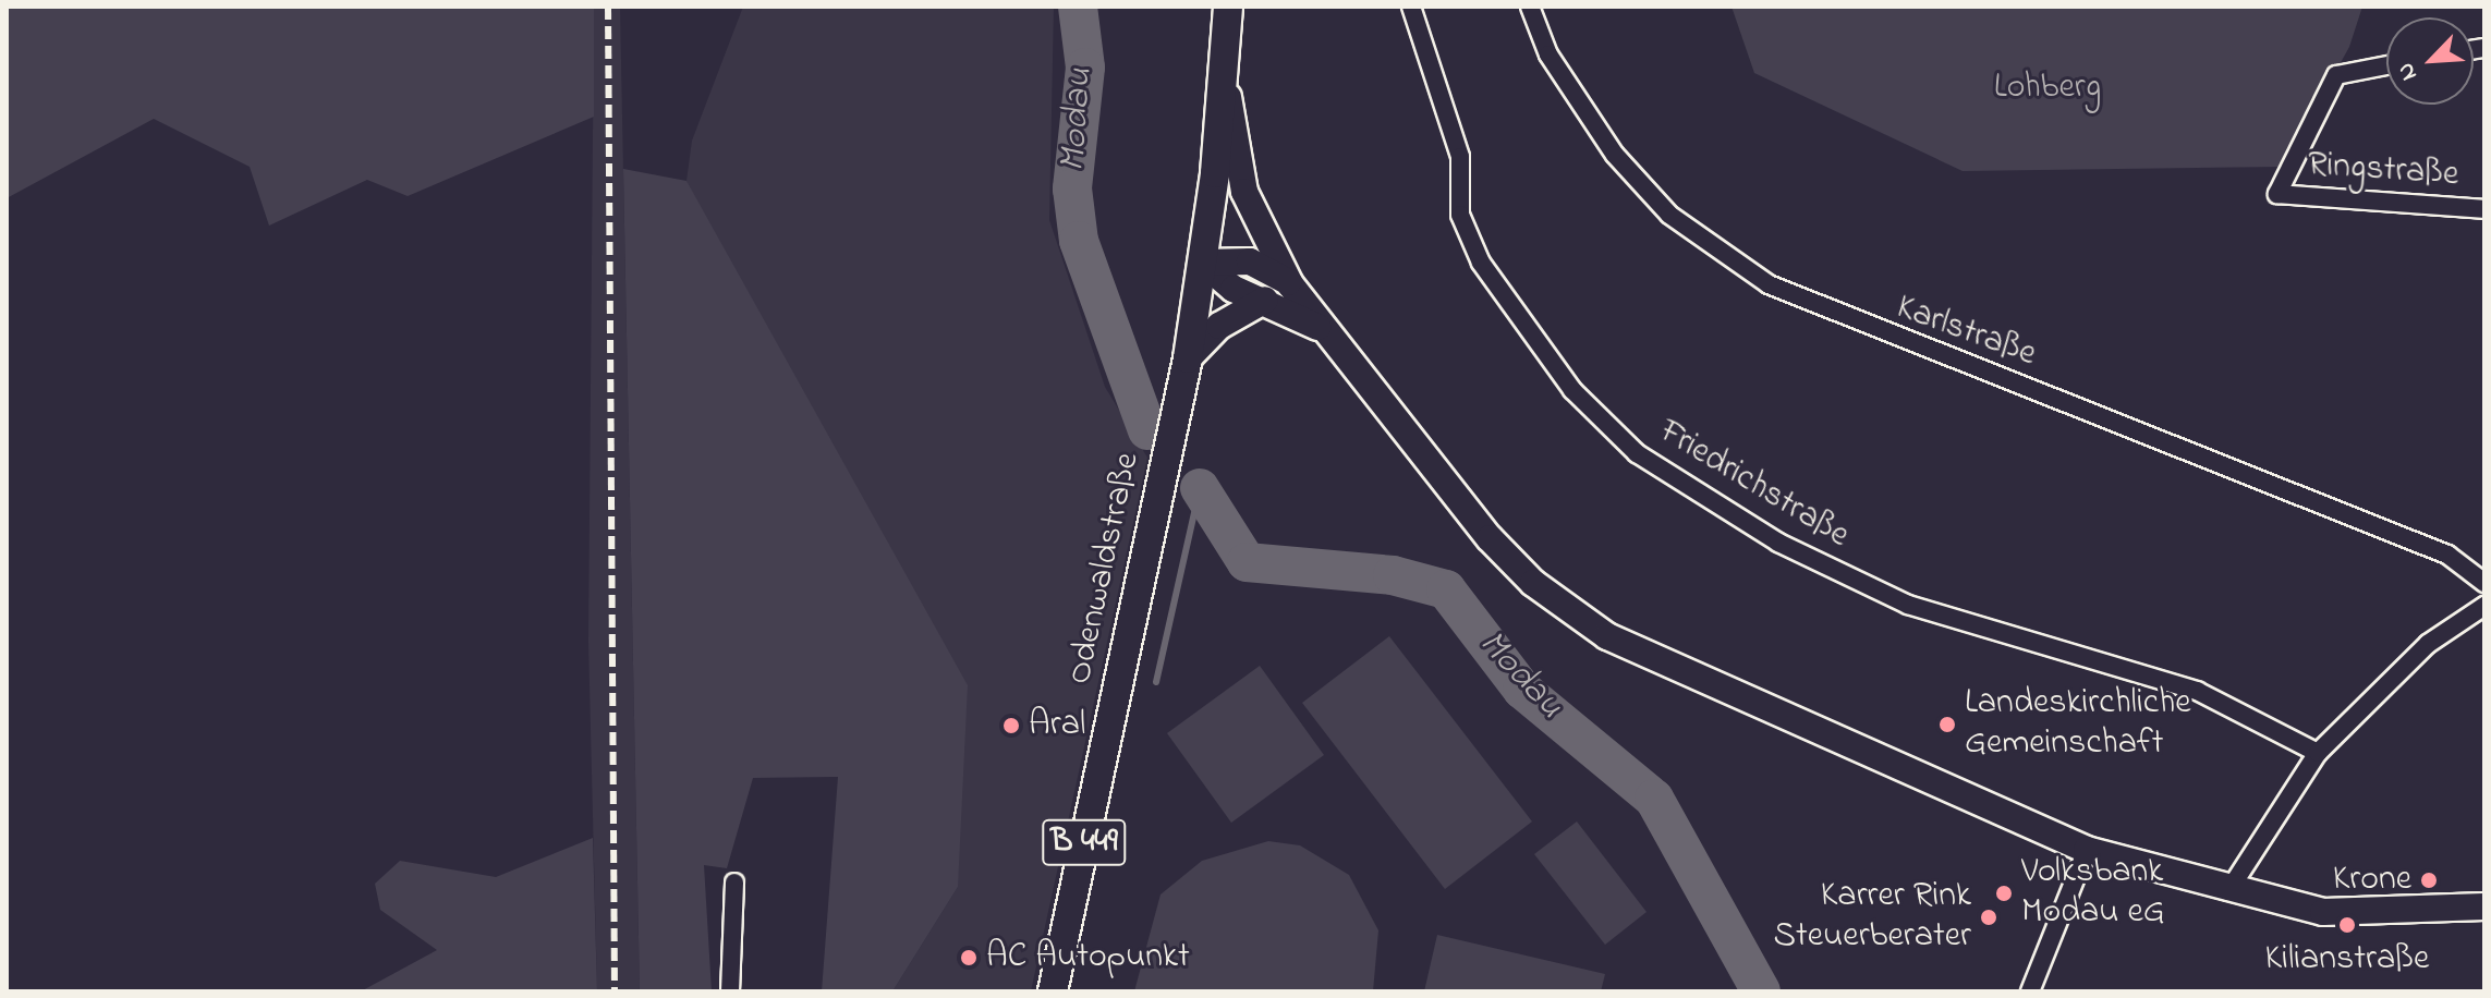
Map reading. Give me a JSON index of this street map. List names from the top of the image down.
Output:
{
  "streets": {
    "main road": ["Odenwaldstraße", "B 449"],
    "street": ["Ringstraße", "Karlstraße", "Friedrichstraße"]
  },
  "crossings": [
    ["Odenwaldstraße", "B 449"]
  ],
  "water": ["Modau"],
  "parks": ["Lohberg"],
  "places": [
    "Landeskirchliche Gemeinschaft",
    "Aral",
    "Krone",
    "Volksbank Modau eG",
    "Karrer Rink Steuerberater",
    "Kilianstraße",
    "AC Autopunkt"
  ],
  "north": "bottom left"
}
